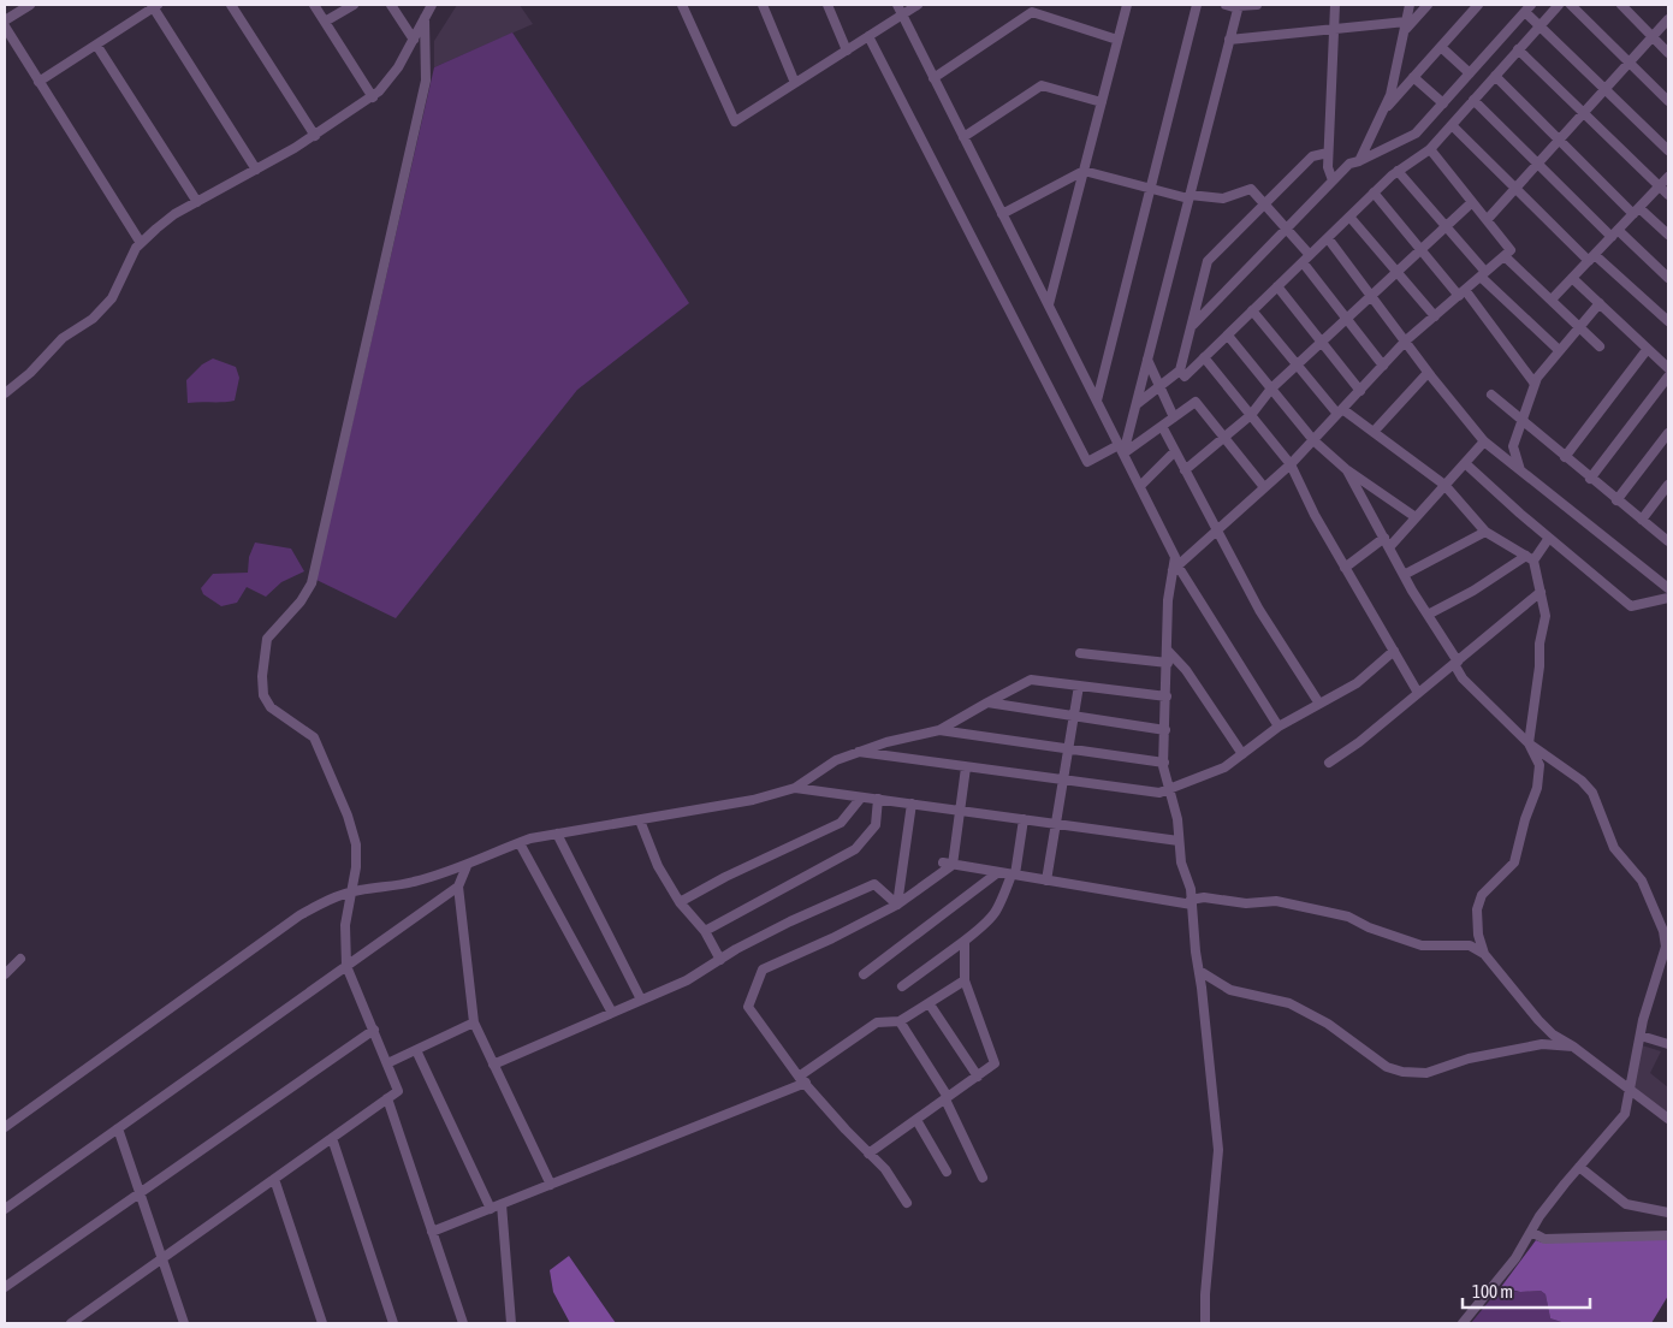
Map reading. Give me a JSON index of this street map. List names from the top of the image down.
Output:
{
  "scale_bar": "100 m"
}
